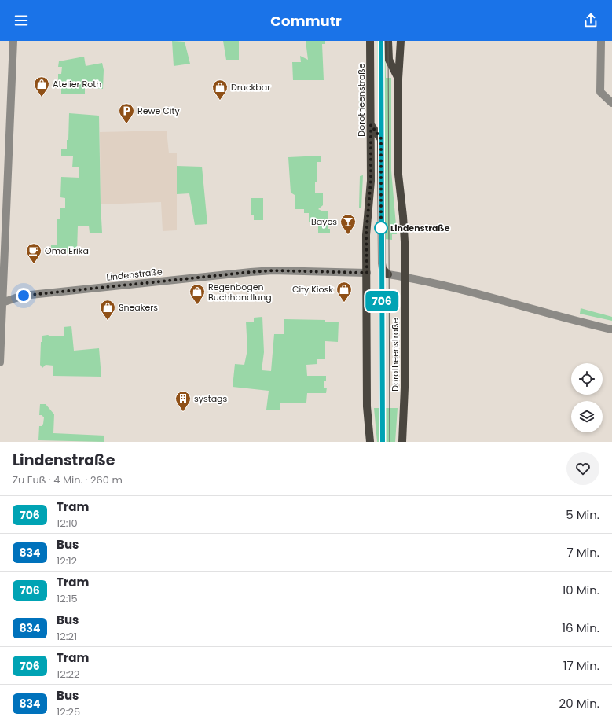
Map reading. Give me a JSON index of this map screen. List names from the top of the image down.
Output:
{
  "streets": {
    "main road": ["Dorotheenstraße"],
    "street": ["Lindenstraße"]
  },
  "crossings": [
    ["Dorotheenstraße", "Lindenstraße"]
  ],
  "places": {
    "shop": [
      "Atelier Roth",
      "Druckbar",
      "City Kiosk",
      "Regenbogen Buchhandlung",
      "Sneakers"
    ],
    "parking": ["Rewe City"],
    "other": ["Lindenstraße"],
    "bar": ["Bayes"],
    "cafe": ["Oma Erika"],
    "building": ["systags"]
  },
  "lines": ["tram line 706"],
  "page": {
    "header": "Commutr",
    "on_map": "706",
    "heading": ["Lindenstraße", "Zu Fuß · 4 Min. · 260 m"],
    "list": [
      {
        "mark": "706",
        "name": "Tram",
        "note": "12:10",
        "value": "5 Min."
      },
      {
        "mark": "834",
        "name": "Bus",
        "note": "12:12",
        "value": "7 Min."
      },
      {
        "mark": "706",
        "name": "Tram",
        "note": "12:15",
        "value": "10 Min."
      },
      {
        "mark": "834",
        "name": "Bus",
        "note": "12:21",
        "value": "16 Min."
      },
      {
        "mark": "706",
        "name": "Tram",
        "note": "12:22",
        "value": "17 Min."
      },
      {
        "mark": "834",
        "name": "Bus",
        "note": "12:25",
        "value": "20 Min."
      }
    ]
  }
}
